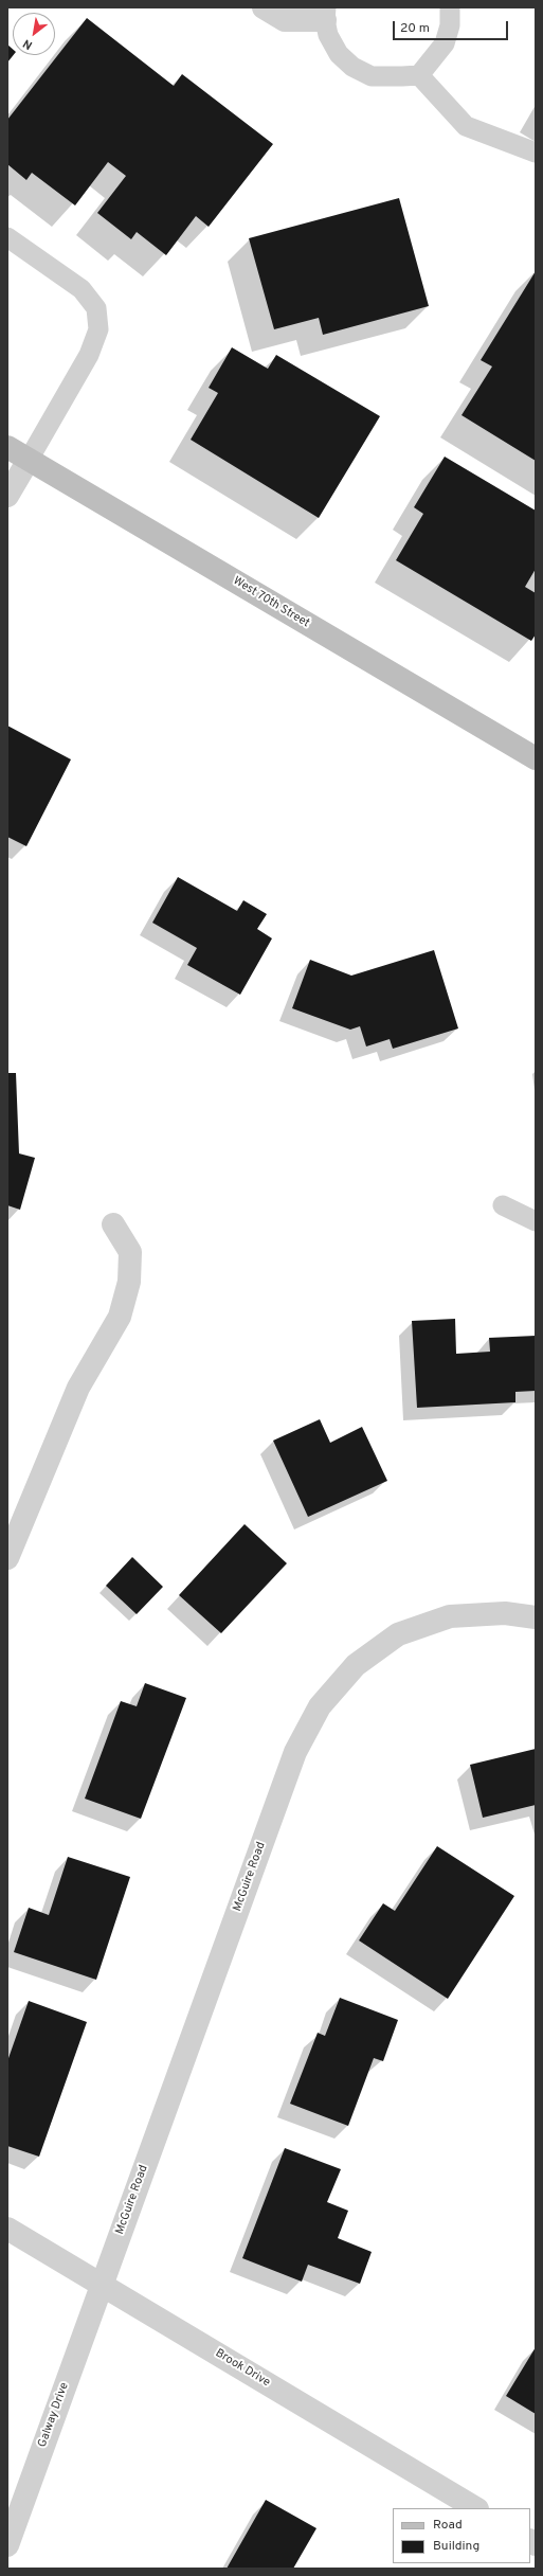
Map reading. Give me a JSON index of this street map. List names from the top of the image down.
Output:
{
  "streets": {
    "street": [
      "West 70th Street",
      "McGuire Road",
      "Brook Drive",
      "Galway Drive"
    ]
  },
  "crossings": [
    ["McGuire Road", "Brook Drive"],
    ["McGuire Road", "Galway Drive"],
    ["Brook Drive", "Galway Drive"]
  ],
  "legend": ["Road", "Building"],
  "scale_bar": "20 m",
  "north": "bottom left"
}
